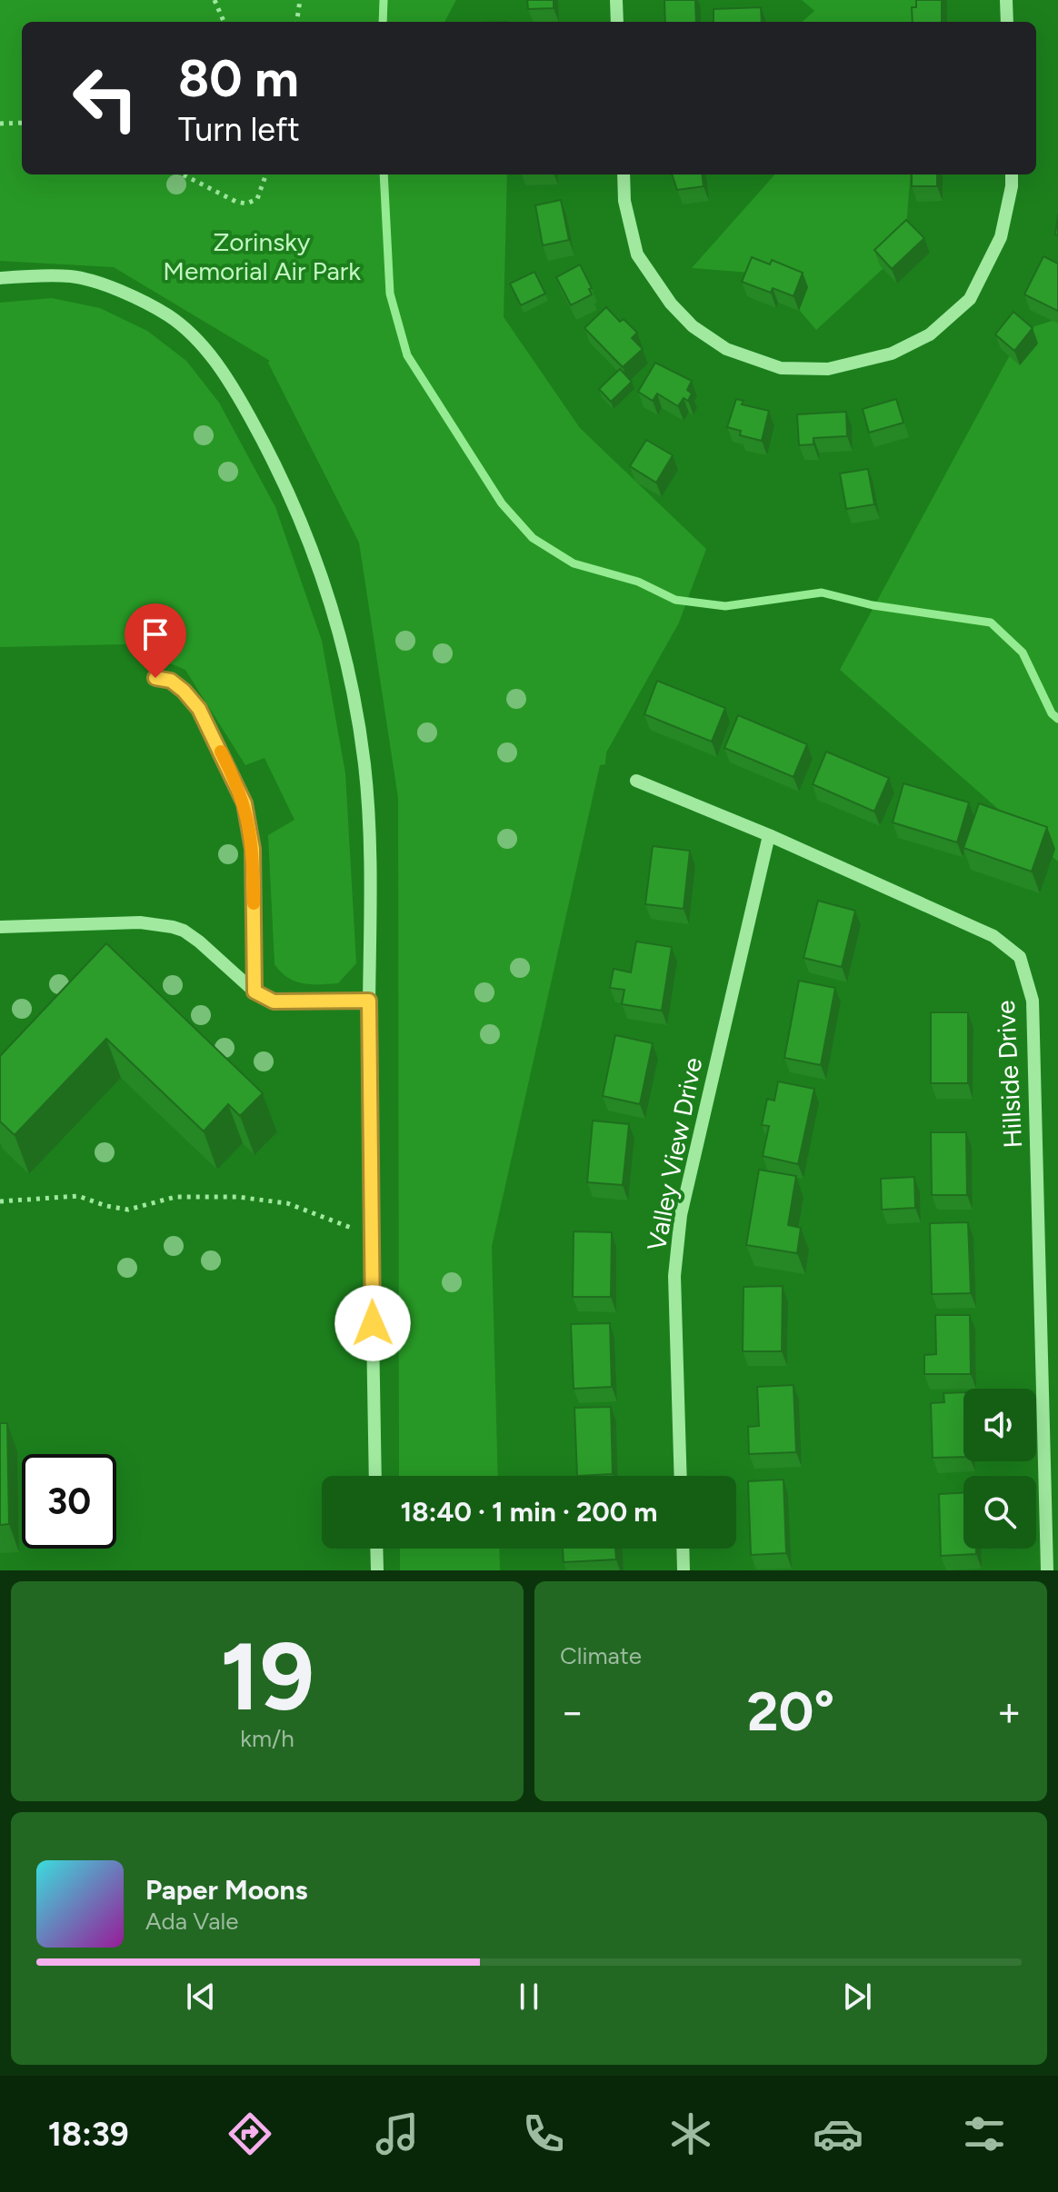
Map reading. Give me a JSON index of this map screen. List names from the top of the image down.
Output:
{
  "streets": {
    "street": ["Hillside Drive", "Valley View Drive"]
  },
  "crossings": [
    ["Hillside Drive", "Valley View Drive"]
  ],
  "parks": ["Zorinsky Memorial Air Park"],
  "page": {
    "turn": ["80 m", "Turn left"],
    "limit": "30",
    "trip": "18:40 · 1 min · 200 m",
    "tile": [
      ["19", "km/h"],
      "Climate"
    ],
    "heat": ["−", "20°", "+"],
    "song": ["Paper Moons", "Ada Vale"],
    "tabs": "18:39"
  }
}
